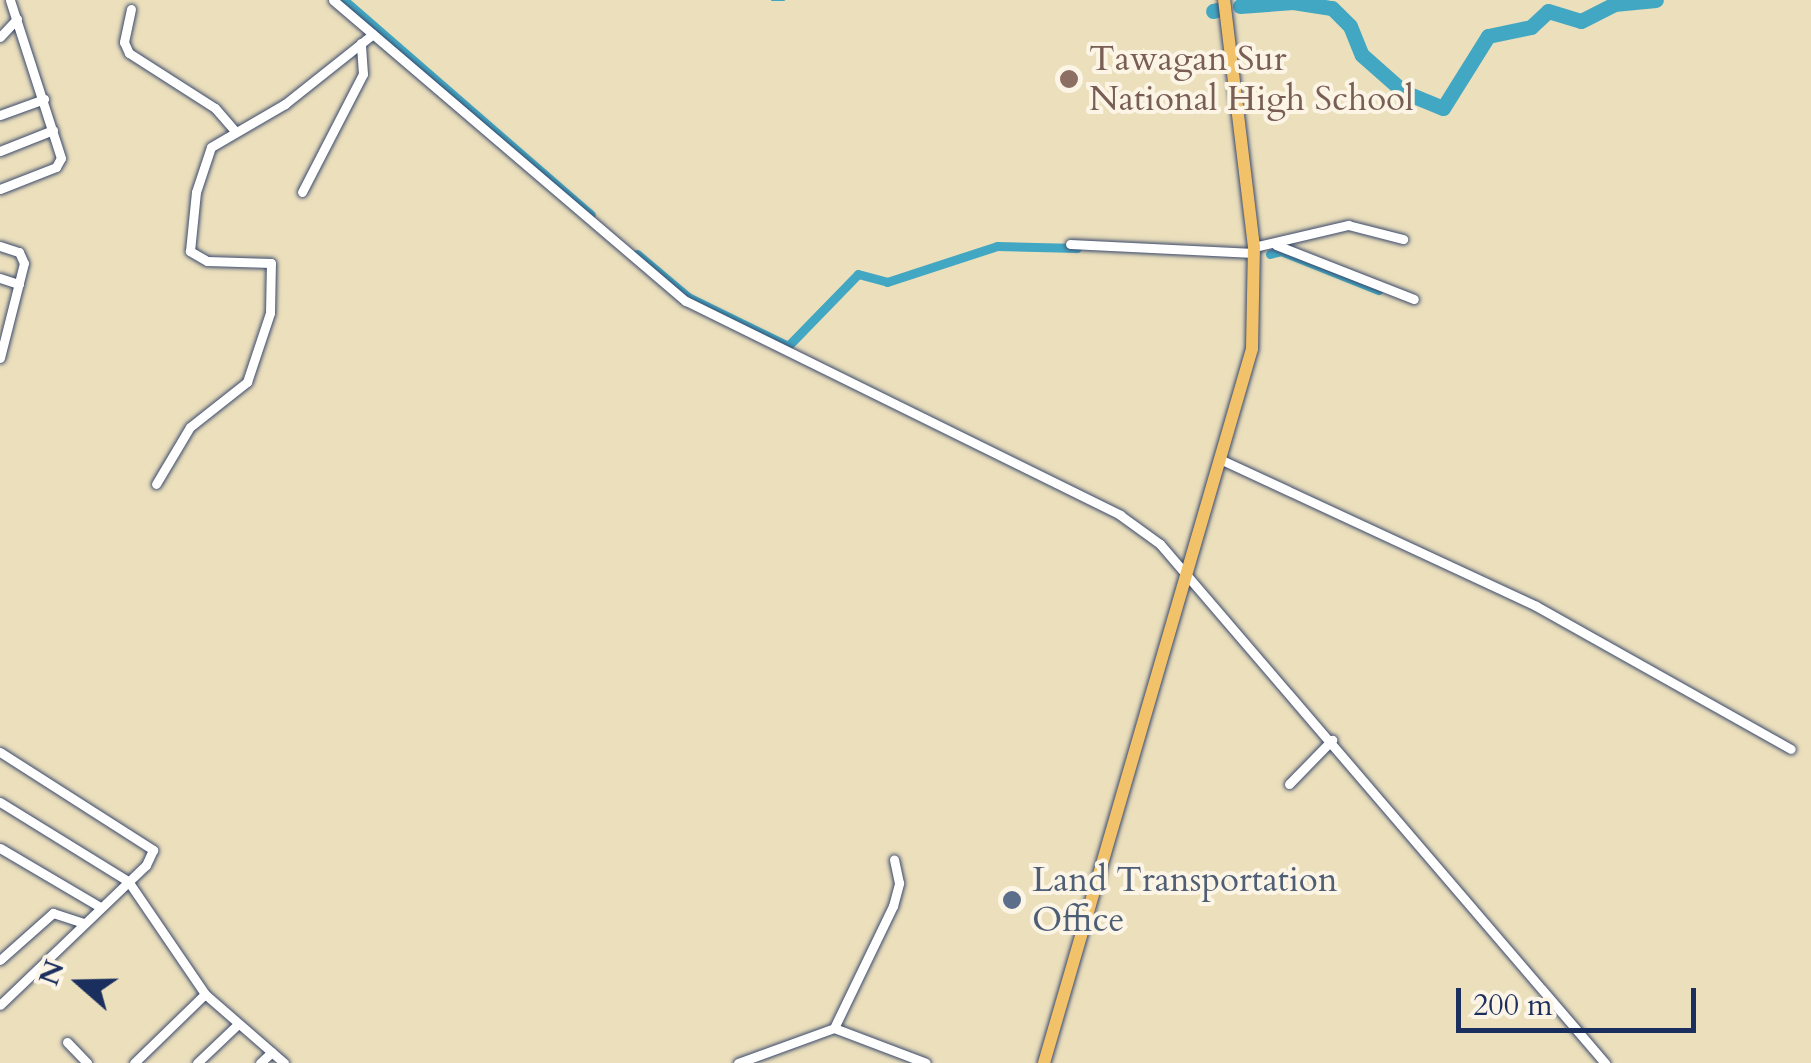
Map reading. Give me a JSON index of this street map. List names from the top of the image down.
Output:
{
  "places": ["Tawagan Sur National High School", "Land Transportation Office"],
  "scale_bar": "200 m",
  "north": "left"
}
